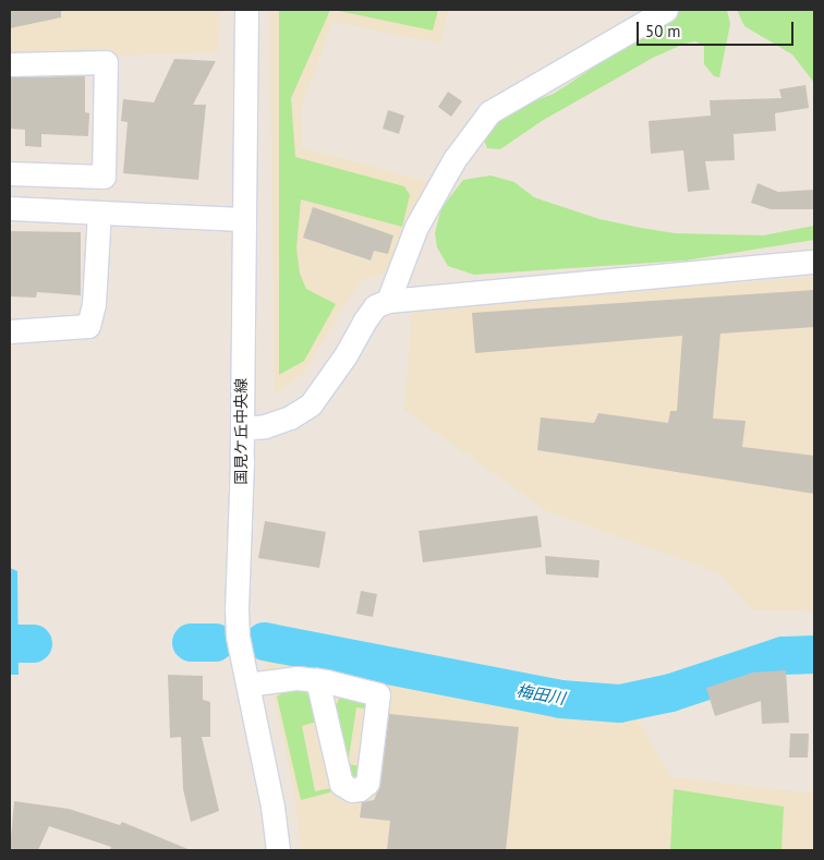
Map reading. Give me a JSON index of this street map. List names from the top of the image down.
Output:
{
  "streets": {
    "street": ["国見ケ丘中央線"]
  },
  "water": ["梅田川"],
  "scale_bar": "50 m"
}
